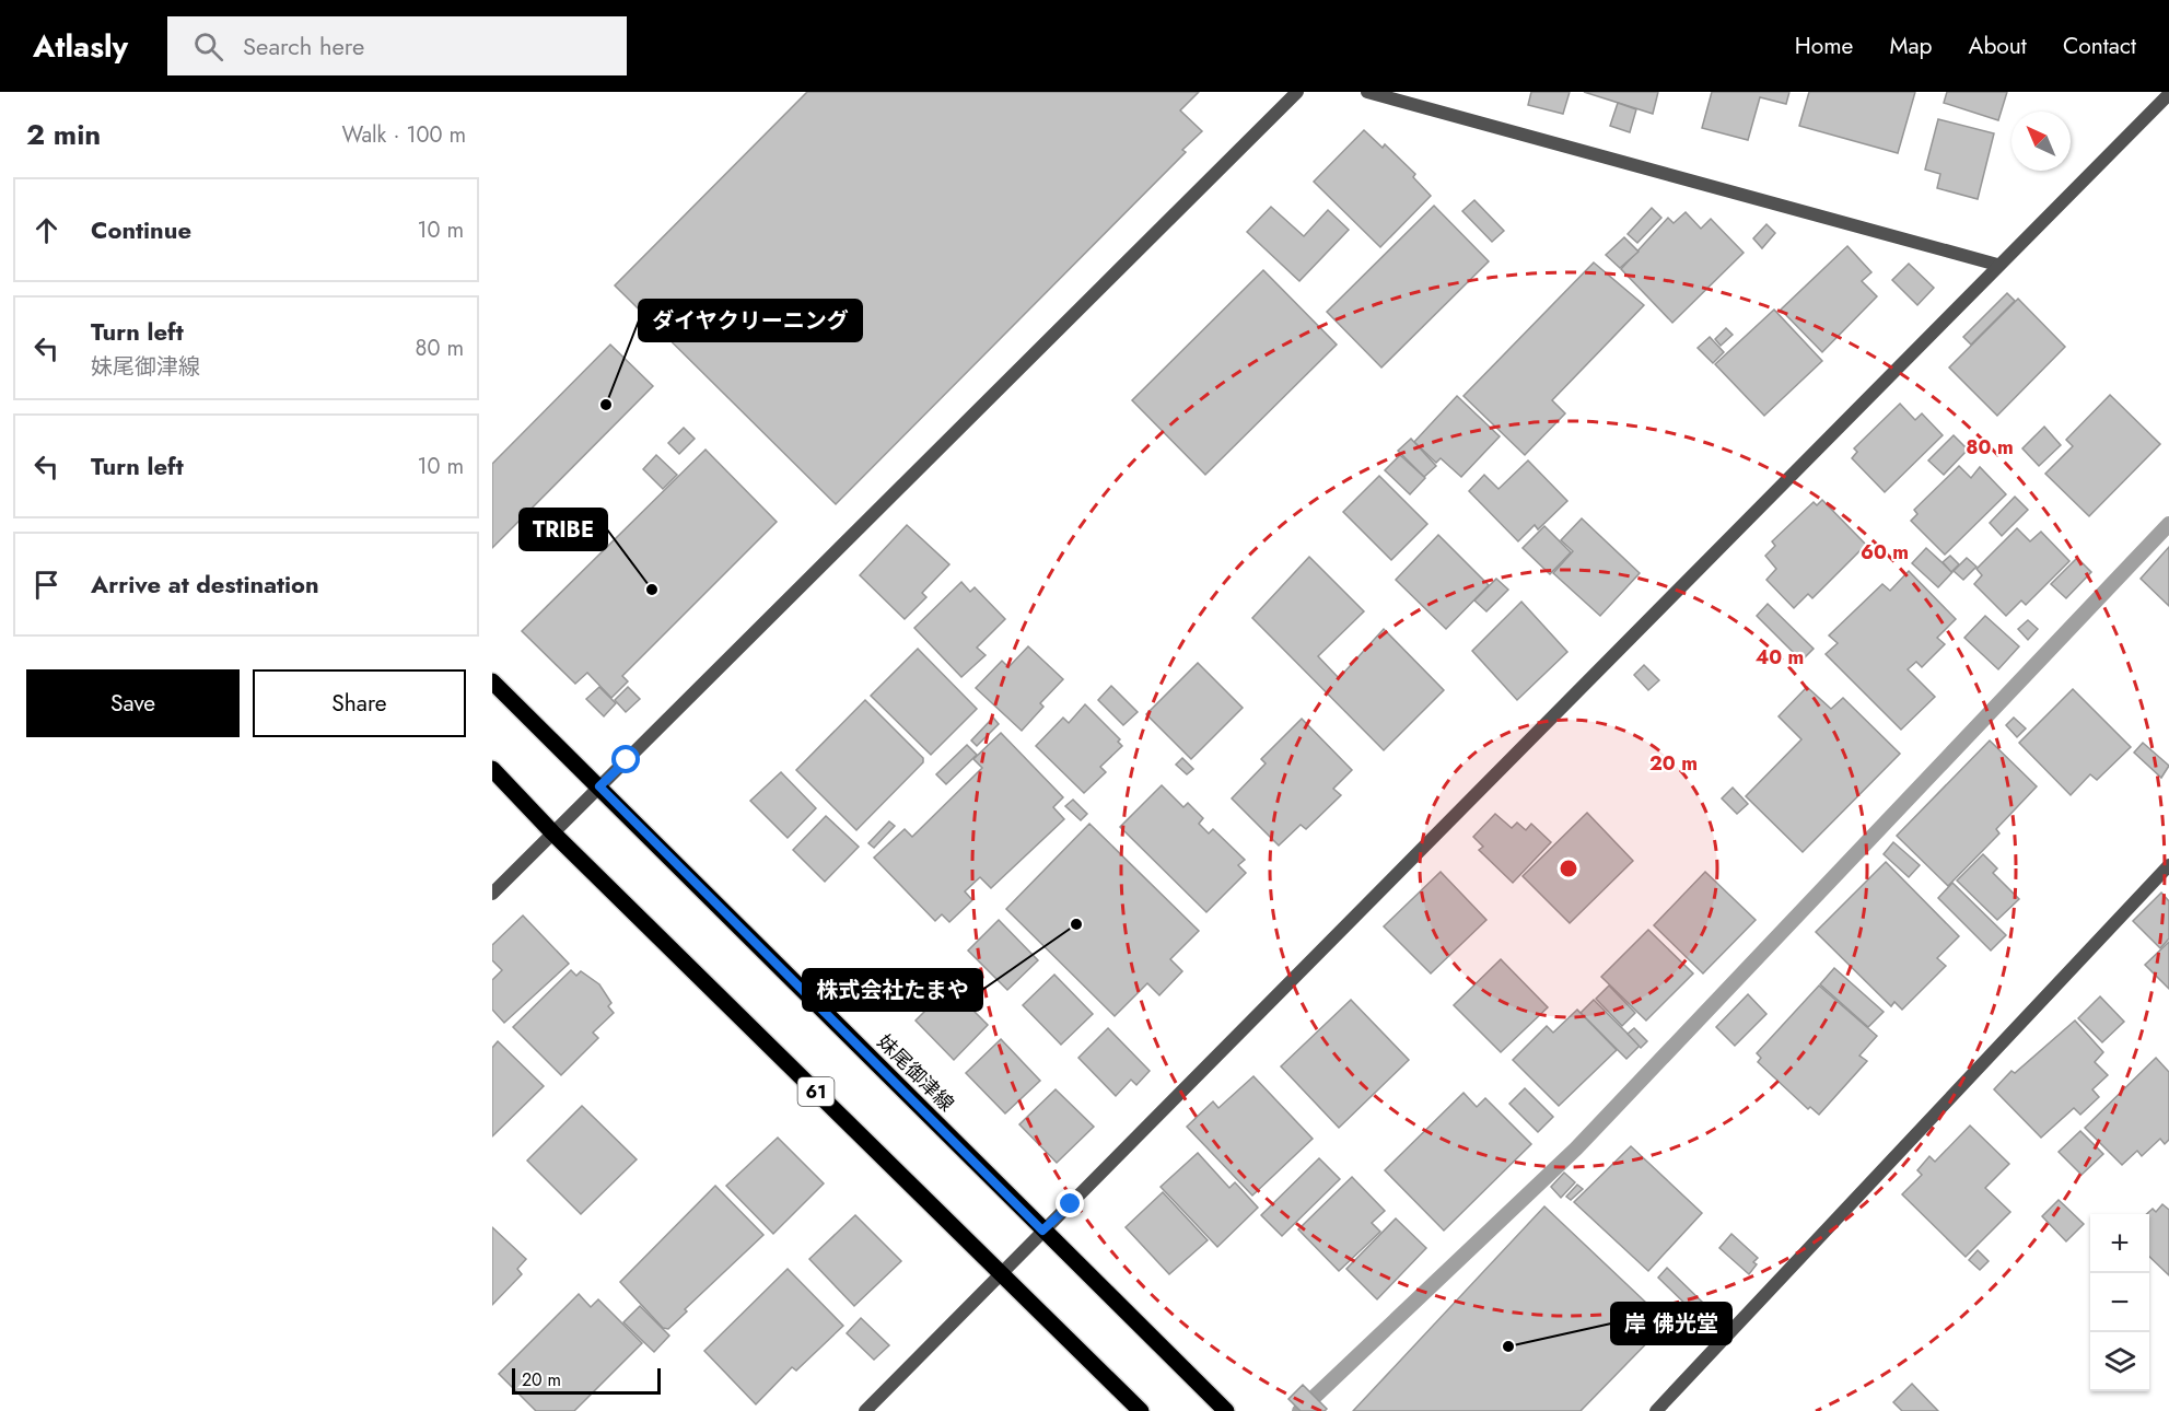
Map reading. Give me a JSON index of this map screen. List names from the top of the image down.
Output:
{
  "streets": {
    "main road": ["妹尾御津線", "61"]
  },
  "places": [
    "ダイヤクリーニング",
    "TRIBE",
    "株式会社たまや",
    "岸 佛光堂"
  ],
  "scale_bar": "20 m",
  "north": "top left",
  "page": {
    "header": "Atlasly",
    "search": "Search here",
    "nav": [
      "Home",
      "Map",
      "About",
      "Contact"
    ],
    "heading": ["2 min", "Walk · 100 m"],
    "list": [
      ["Continue", "10 m"],
      ["Turn left", "妹尾御津線", "80 m"],
      ["Turn left", "10 m"],
      "Arrive at destination"
    ],
    "buttons": ["Save", "Share"],
    "map_buttons": ["+", "−"],
    "scale": "20 m"
  },
  "rings": [
    "80 m",
    "60 m",
    "40 m",
    "20 m"
  ]
}
